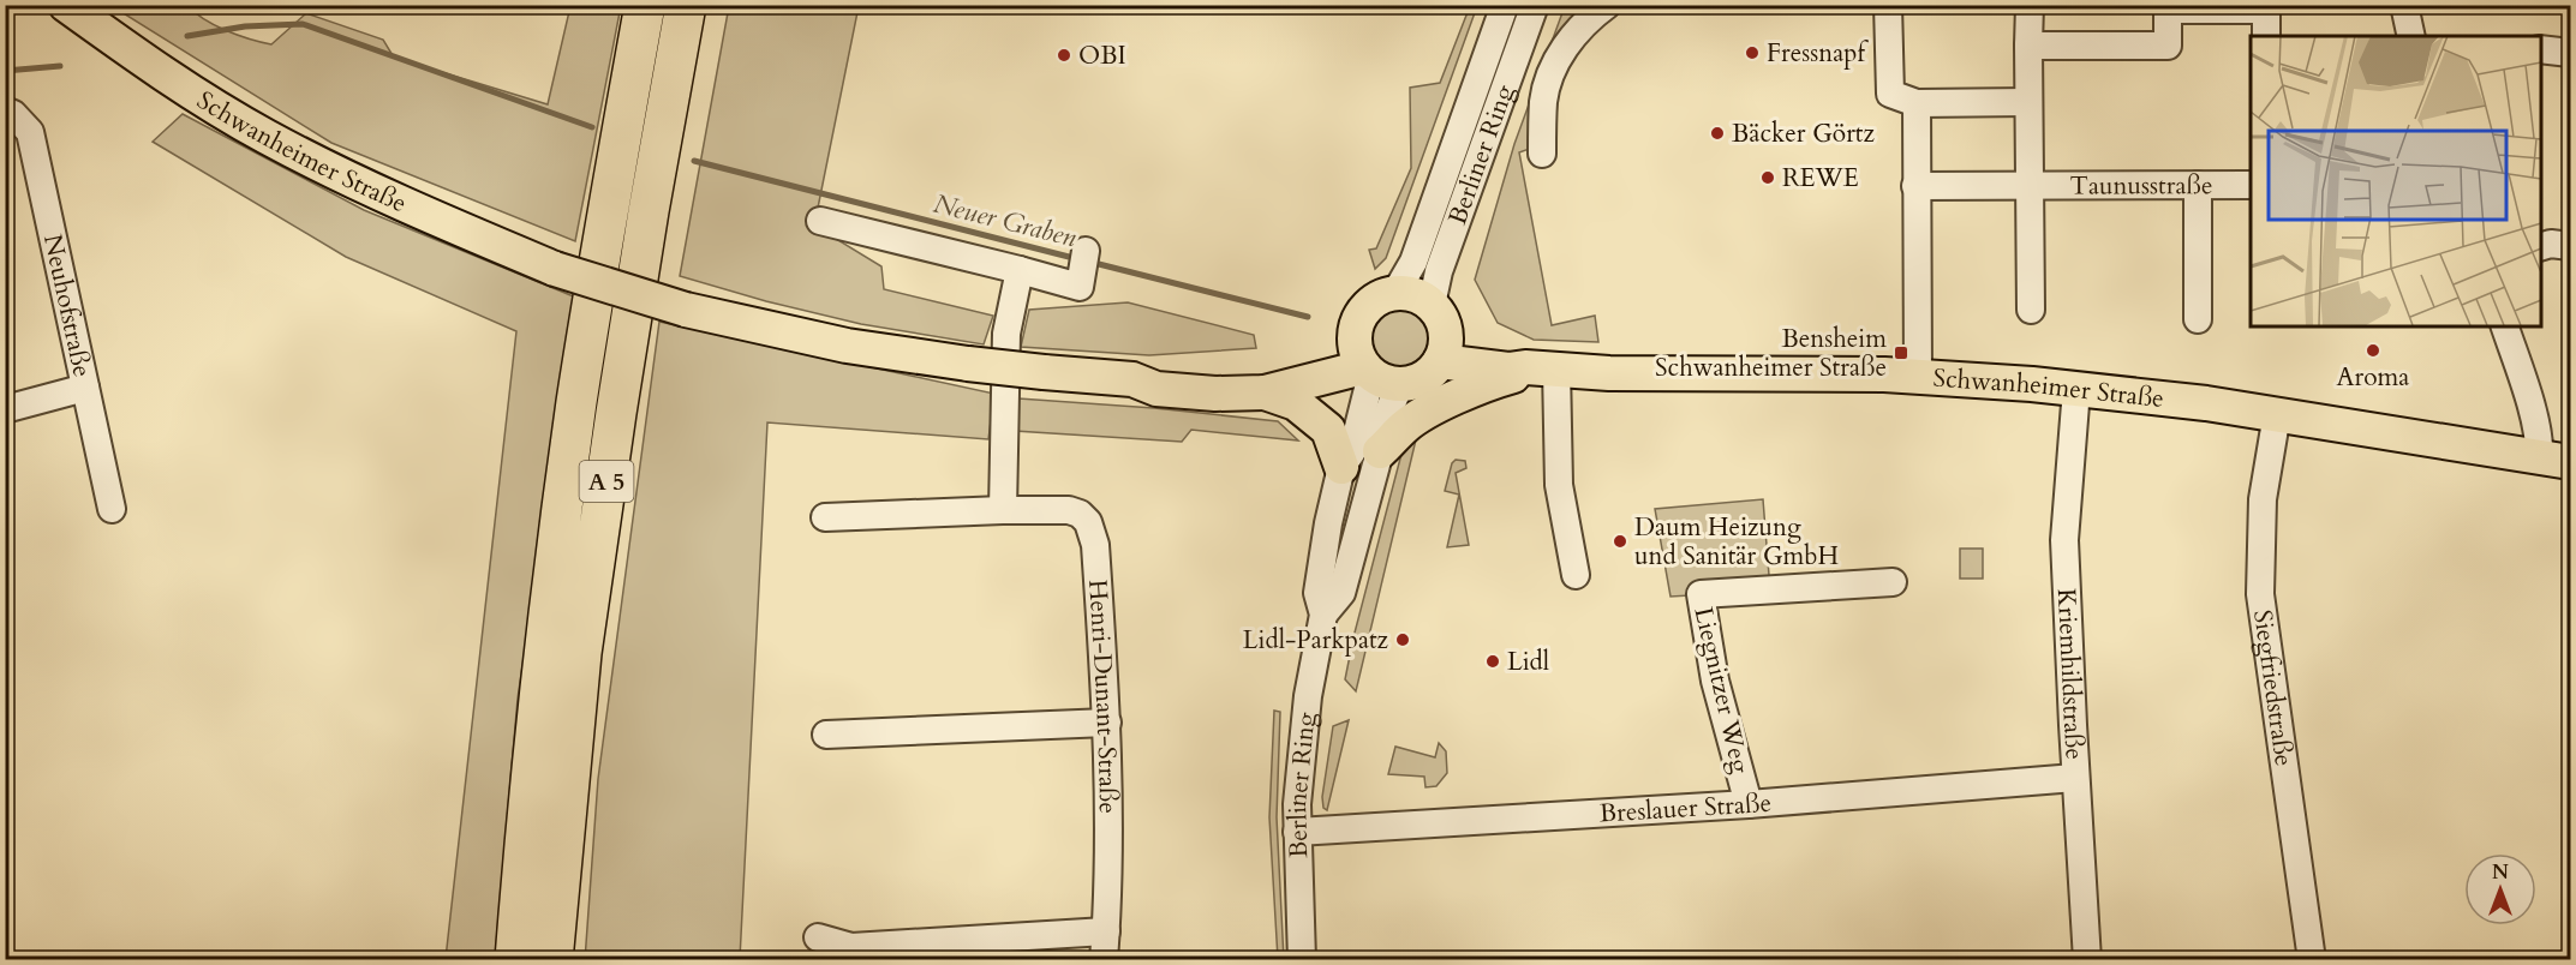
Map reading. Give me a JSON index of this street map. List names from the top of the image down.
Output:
{
  "streets": {
    "highway": ["A 5"],
    "main road": ["Schwanheimer Straße", "Berliner Ring"],
    "street": [
      "Taunusstraße",
      "Neuhofstraße",
      "Kriemhildstraße",
      "Siegfriedstraße",
      "Liegnitzer Weg",
      "Henri-Dunant-Straße",
      "Breslauer Straße"
    ]
  },
  "crossings": [
    ["Schwanheimer Straße", "Berliner Ring"],
    ["Schwanheimer Straße", "Kriemhildstraße"],
    ["Schwanheimer Straße", "Siegfriedstraße"],
    ["Berliner Ring", "Breslauer Straße"],
    ["Kriemhildstraße", "Breslauer Straße"],
    ["Liegnitzer Weg", "Breslauer Straße"]
  ],
  "water": ["Neuer Graben"],
  "places": {
    "other": [
      "Fressnapf",
      "OBI",
      "Bäcker Görtz",
      "REWE",
      "Aroma",
      "Daum Heizung und Sanitär GmbH",
      "Lidl-Parkpatz",
      "Lidl"
    ],
    "transit": ["Bensheim Schwanheimer Straße"]
  },
  "north": "top"
}
